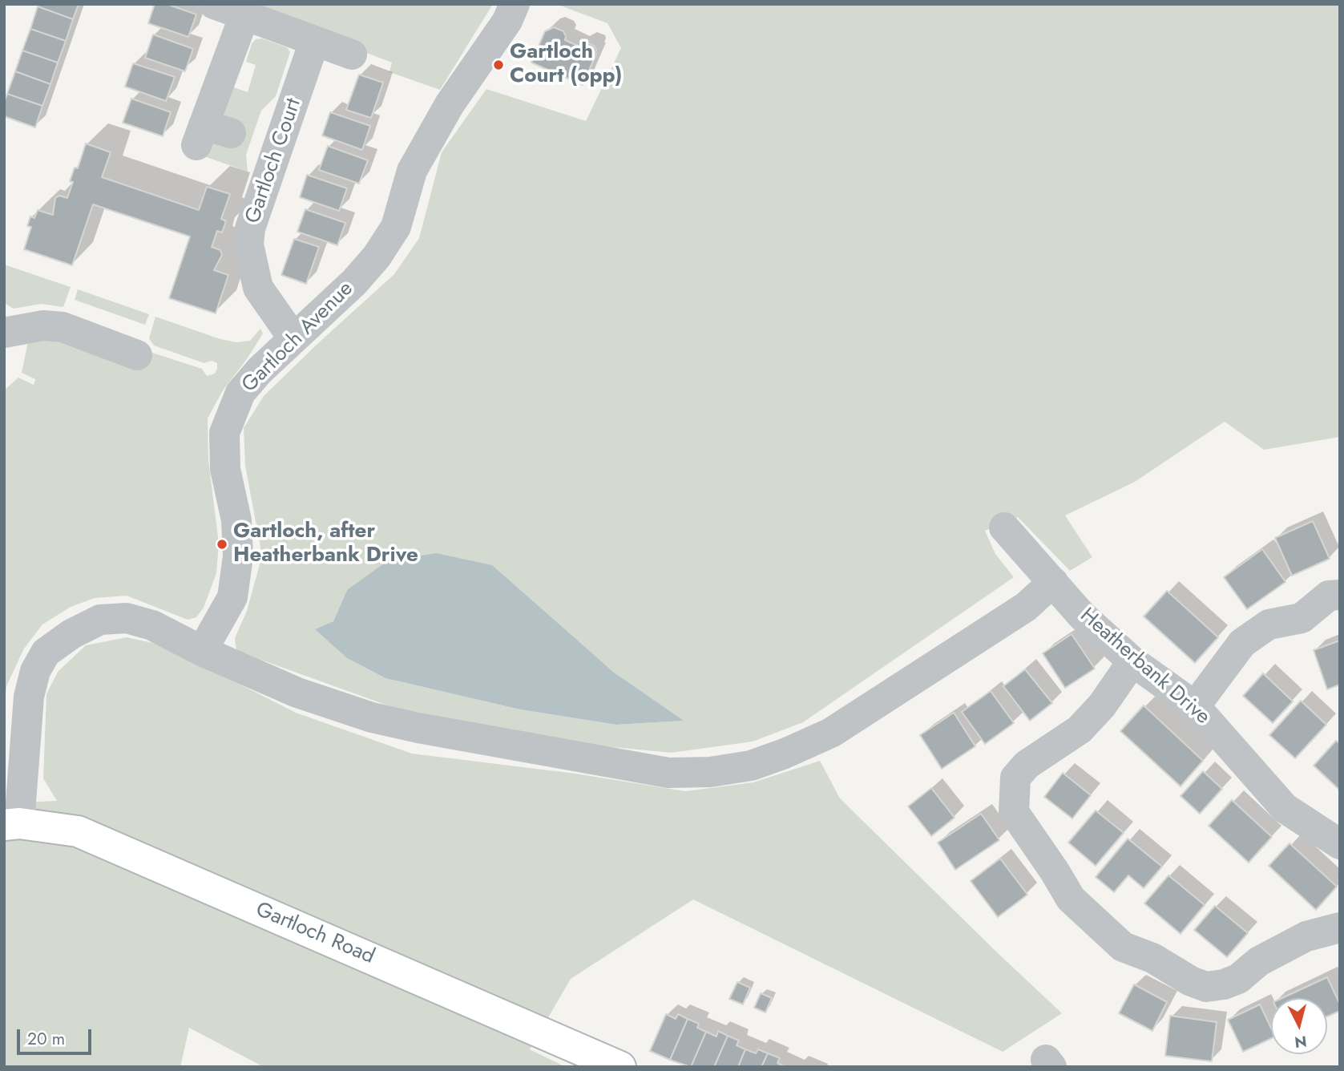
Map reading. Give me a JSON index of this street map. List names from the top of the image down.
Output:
{
  "streets": {
    "main road": ["Gartloch Road"],
    "street": ["Gartloch Court", "Gartloch Avenue", "Heatherbank Drive"]
  },
  "crossings": [
    ["Gartloch Court", "Gartloch Avenue"]
  ],
  "places": ["Gartloch Court (opp)", "Gartloch, after Heatherbank Drive"],
  "scale_bar": "20 m",
  "north": "bottom"
}
